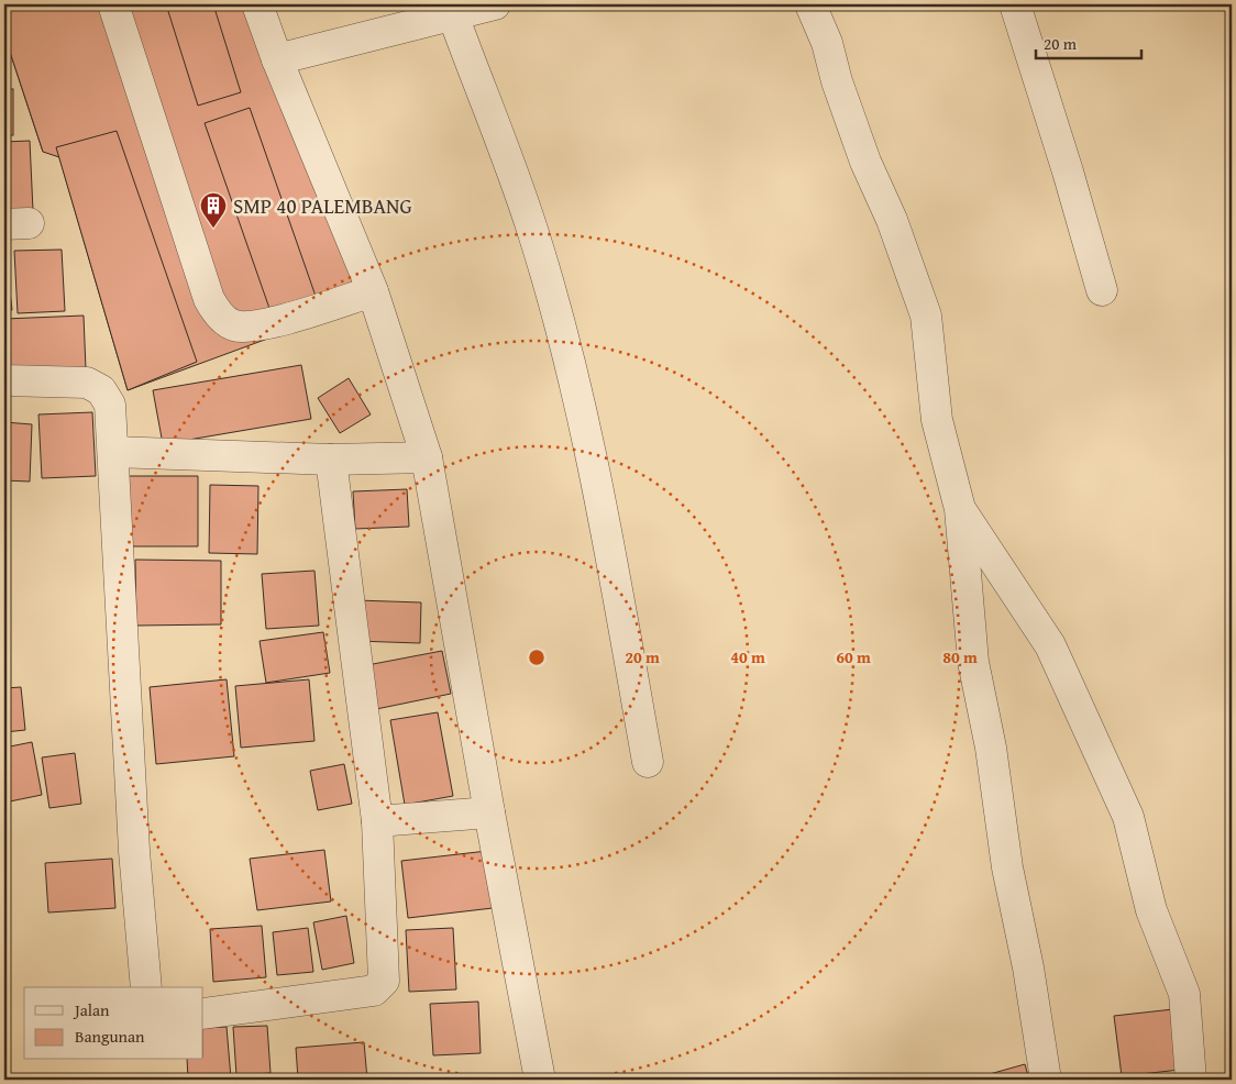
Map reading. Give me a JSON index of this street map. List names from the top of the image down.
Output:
{
  "places": {
    "building": ["SMP 40 PALEMBANG"]
  },
  "legend": ["Jalan", "Bangunan"],
  "scale_bar": "20 m",
  "rings": [
    "20 m",
    "40 m",
    "60 m",
    "80 m"
  ]
}
